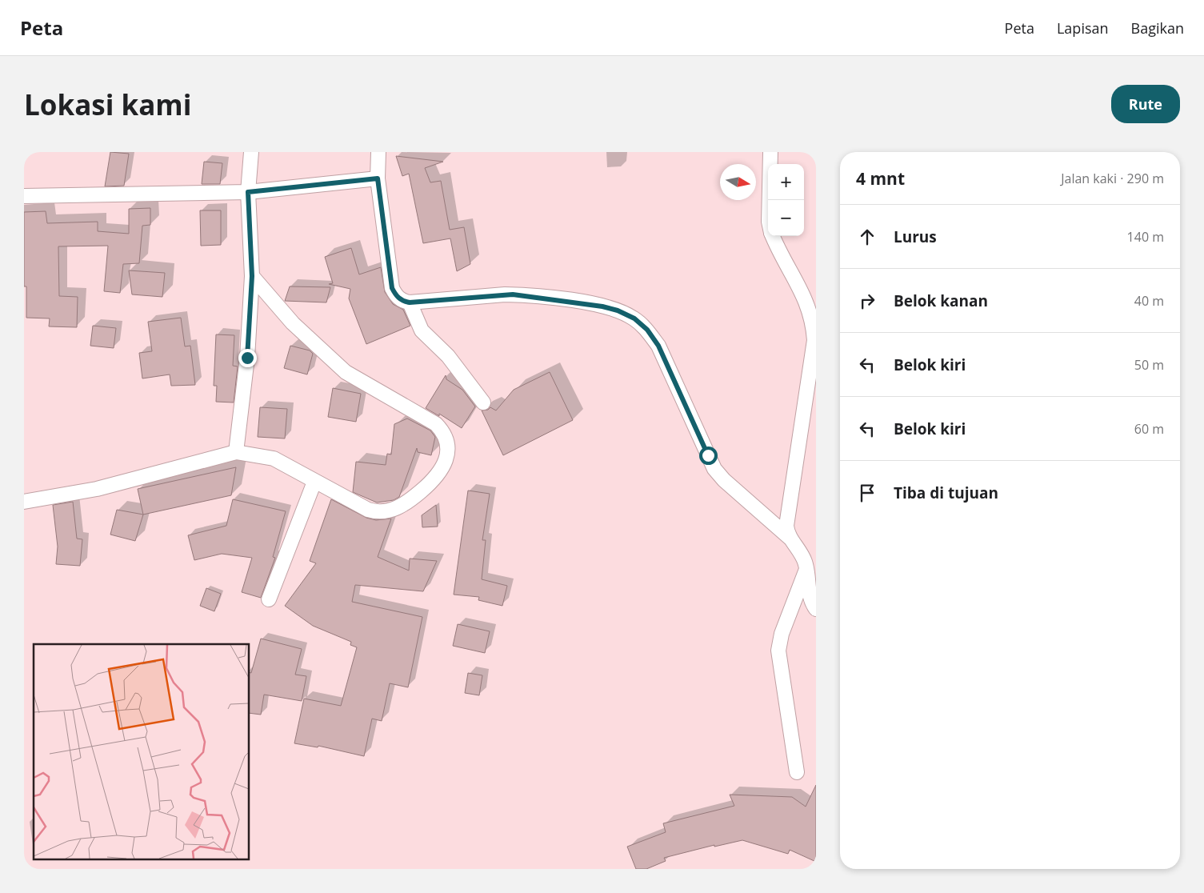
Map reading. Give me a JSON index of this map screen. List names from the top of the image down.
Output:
{
  "north": "right",
  "page": {
    "header": "Peta",
    "nav": ["Peta", "Lapisan", "Bagikan"],
    "buttons": "Rute",
    "title": "Lokasi kami",
    "heading": ["4 mnt", "Jalan kaki · 290 m"],
    "map_buttons": ["+", "−"],
    "list": [
      ["Lurus", "140 m"],
      ["Belok kanan", "40 m"],
      ["Belok kiri", "50 m"],
      ["Belok kiri", "60 m"],
      "Tiba di tujuan"
    ]
  }
}
